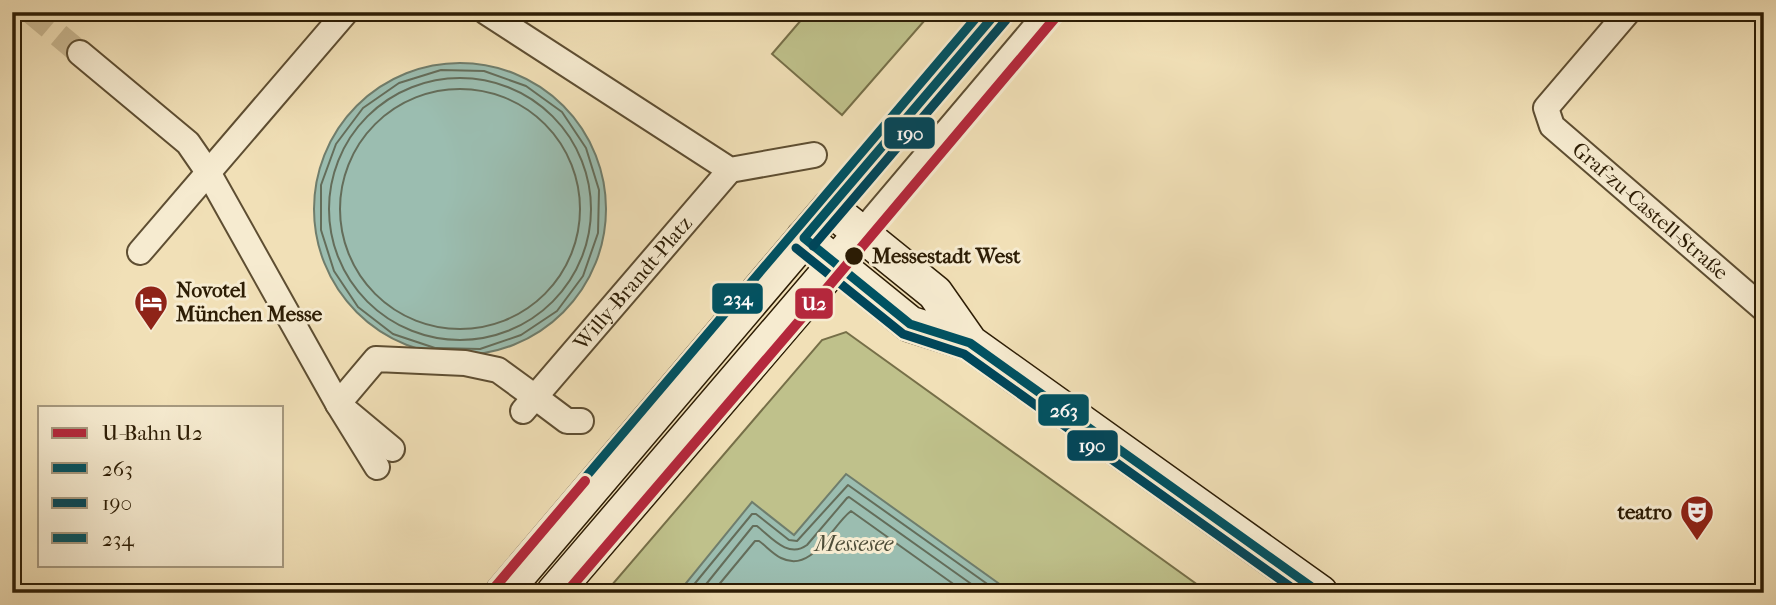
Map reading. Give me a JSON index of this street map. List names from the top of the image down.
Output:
{
  "streets": {
    "street": ["Graf-zu-Castell-Straße", "Willy-Brandt-Platz"]
  },
  "water": ["Messesee"],
  "places": {
    "other": ["Messestadt West"],
    "hotel": ["Novotel München Messe"],
    "theatre": ["teatro"]
  },
  "lines": [
    "metro line U2",
    "transit line 263",
    "transit line 234",
    "transit line 190"
  ],
  "legend": [
    "U-Bahn U2",
    "263",
    "190",
    "234"
  ]
}
